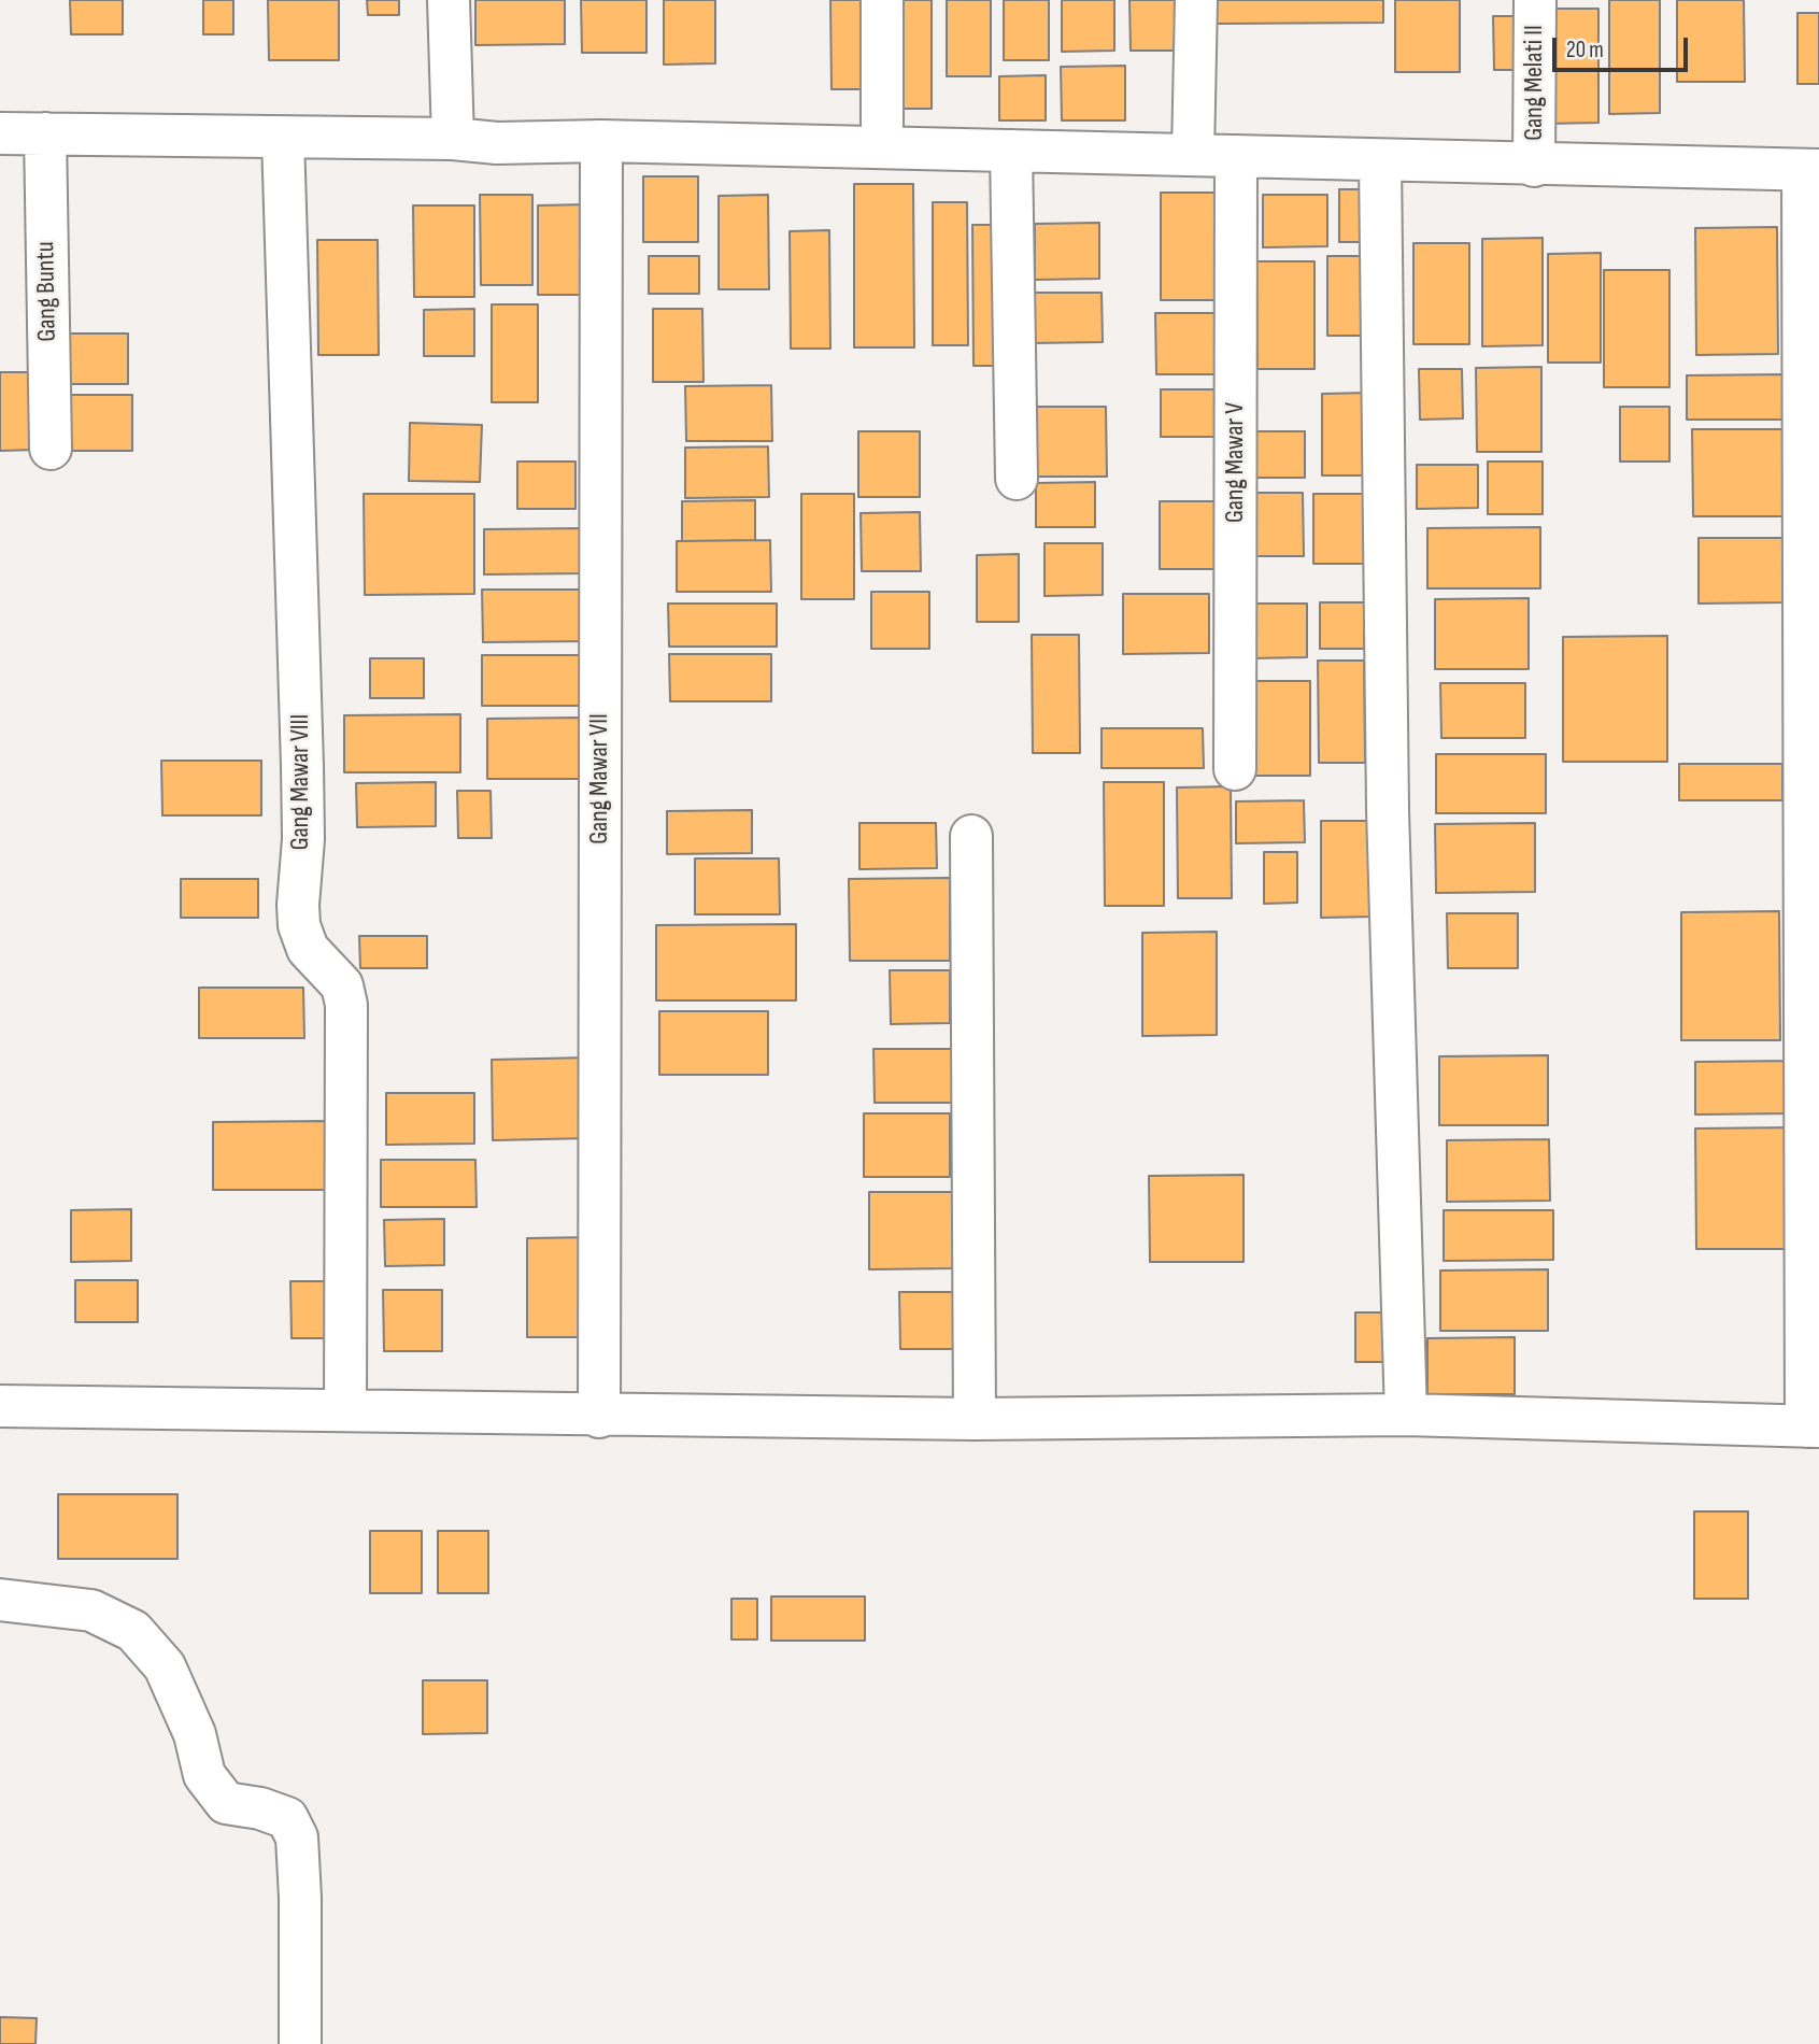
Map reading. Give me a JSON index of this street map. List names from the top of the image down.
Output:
{
  "streets": {
    "street": [
      "Gang Melati II",
      "Gang Buntu",
      "Gang Mawar V",
      "Gang Mawar VII",
      "Gang Mawar VIII"
    ]
  },
  "scale_bar": "20 m"
}
